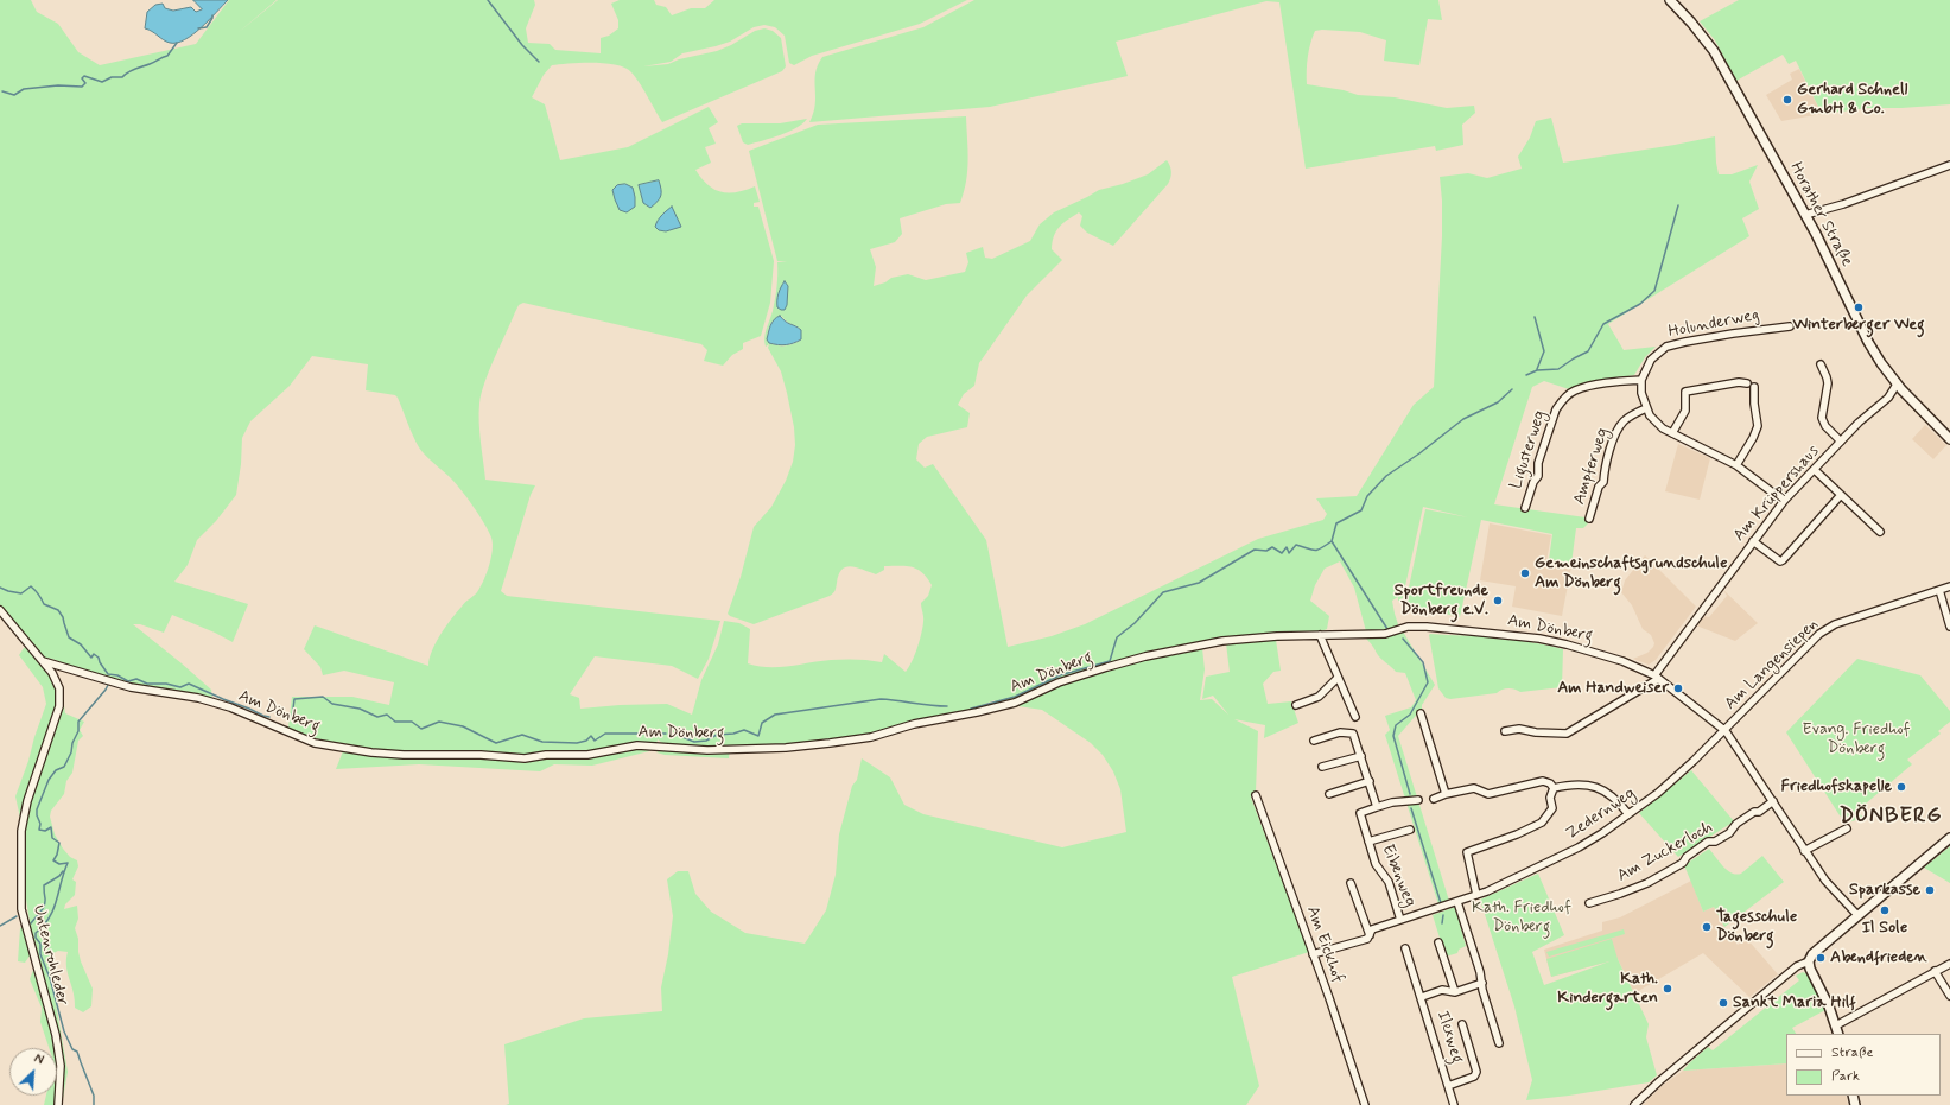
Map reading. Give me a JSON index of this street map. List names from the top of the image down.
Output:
{
  "streets": {
    "main road": ["Horather Straße"],
    "street": [
      "Holunderweg",
      "Ligusterweg",
      "Ampferweg",
      "Am Krüppershaus",
      "Am Dönberg",
      "Am Langensiepen",
      "Zedernweg",
      "Am Zuckerloch",
      "Eibenweg",
      "Am Eickhof",
      "Untenrohleder",
      "Ilexweg"
    ]
  },
  "crossings": [
    ["Horather Straße", "Am Krüppershaus"],
    ["Holunderweg", "Ligusterweg"],
    ["Am Krüppershaus", "Am Dönberg"],
    ["Am Dönberg", "Am Langensiepen"],
    ["Am Dönberg", "Zedernweg"],
    ["Am Dönberg", "Am Zuckerloch"],
    ["Am Dönberg", "Untenrohleder"],
    ["Am Langensiepen", "Zedernweg"],
    ["Zedernweg", "Eibenweg"],
    ["Zedernweg", "Am Eickhof"]
  ],
  "districts": ["DÖNBERG"],
  "parks": ["Evang. Friedhof Dönberg", "Kath. Friedhof Dönberg"],
  "places": [
    "Gerhard Schnell GmbH & Co.",
    "Winterberger Weg",
    "Gemeinschaftsgrundschule Am Dönberg",
    "Sportfreunde Dönberg e.V.",
    "Am Handweiser",
    "Friedhofskapelle",
    "Sparkasse",
    "Il Sole",
    "Tagesschule Dönberg",
    "Abendfrieden",
    "Kath. Kindergarten",
    "Sankt Maria Hilf"
  ],
  "legend": ["Straße", "Park"],
  "north": "top right"
}
